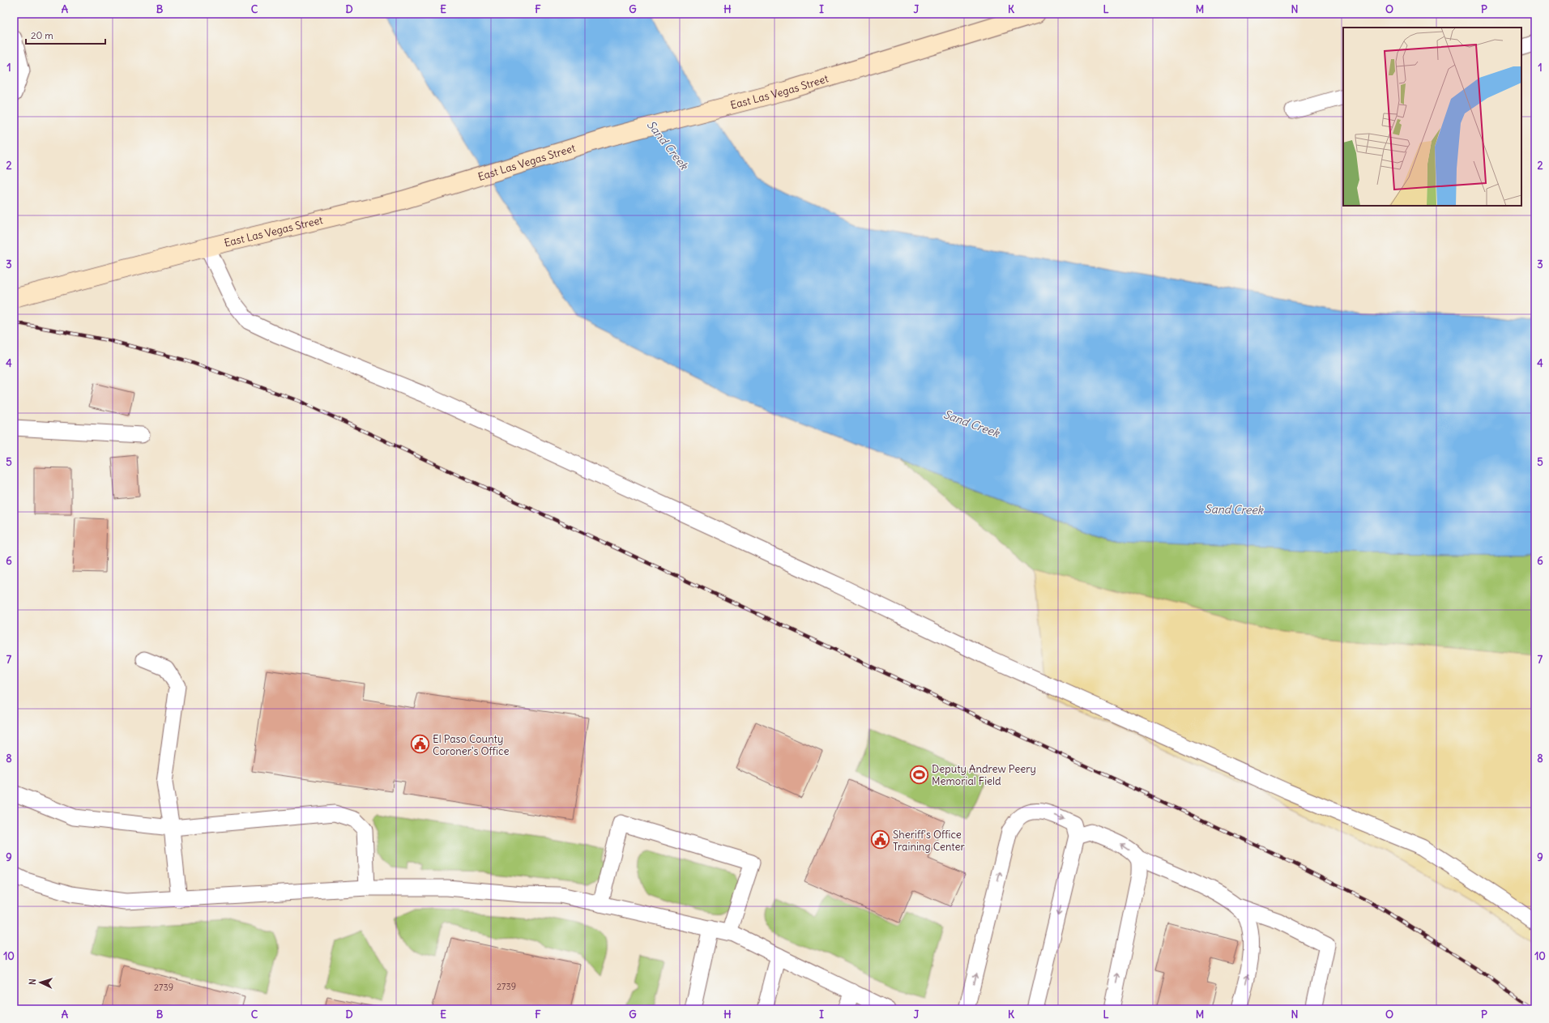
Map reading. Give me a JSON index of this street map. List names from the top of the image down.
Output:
{
  "streets": {
    "street": ["East Las Vegas Street"]
  },
  "water": ["Sand Creek"],
  "places": {
    "public building": ["El Paso County Coroner's Office", "Sheriff's Office Training Center"],
    "sports": ["Deputy Andrew Peery Memorial Field"]
  },
  "house_numbers": ["2739", "2739"],
  "scale_bar": "20 m",
  "north": "left",
  "grid": {
    "columns": [
      "A",
      "B",
      "C",
      "D",
      "E",
      "F",
      "G",
      "H",
      "I",
      "J",
      "K",
      "L",
      "M",
      "N",
      "O",
      "P"
    ],
    "rows": [
      "1",
      "2",
      "3",
      "4",
      "5",
      "6",
      "7",
      "8",
      "9",
      "10"
    ]
  }
}
